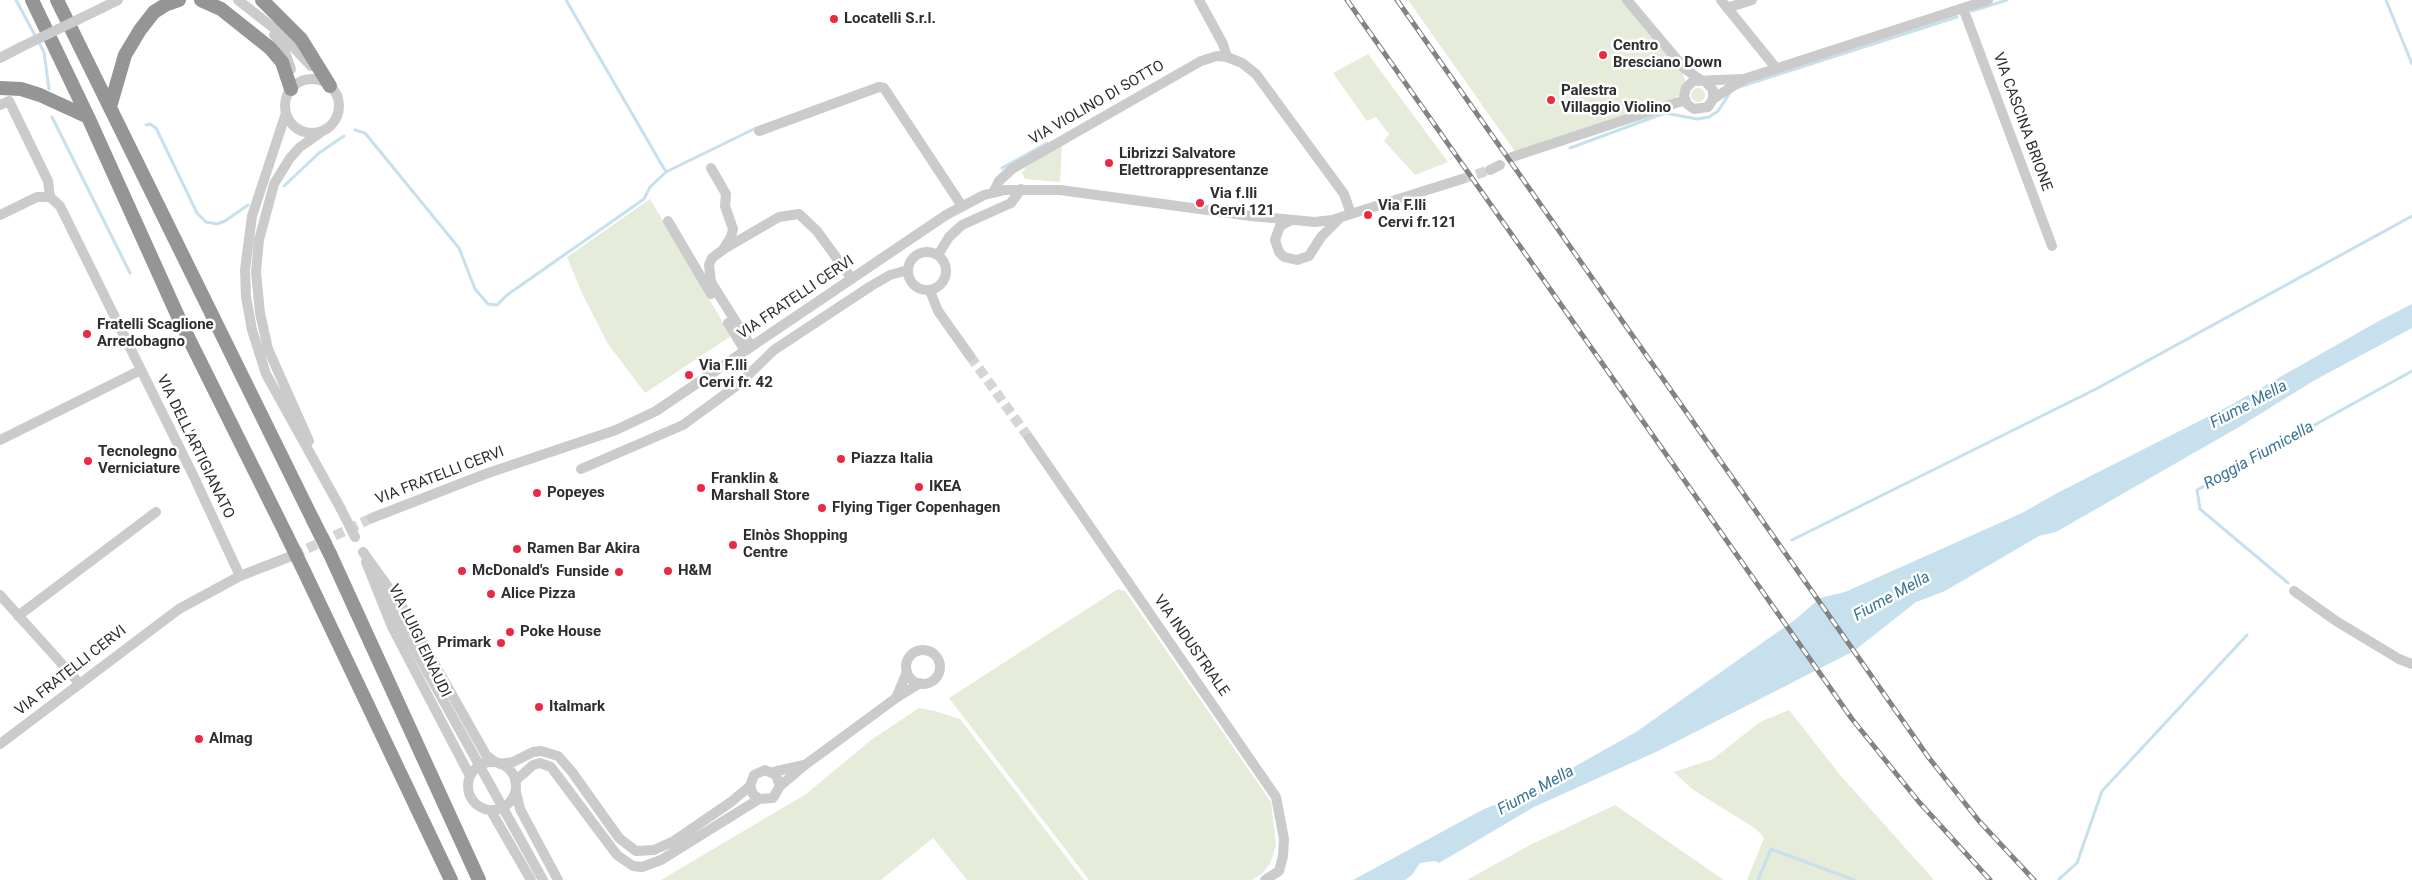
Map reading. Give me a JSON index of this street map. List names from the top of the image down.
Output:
{
  "streets": {
    "street": [
      "VIA VIOLINO DI SOTTO",
      "VIA CASCINA BRIONE",
      "VIA FRATELLI CERVI",
      "VIA DELL'ARTIGIANATO",
      "VIA LUIGI EINAUDI",
      "VIA INDUSTRIALE"
    ]
  },
  "crossings": [
    ["VIA VIOLINO DI SOTTO", "VIA FRATELLI CERVI"],
    ["VIA FRATELLI CERVI", "VIA DELL'ARTIGIANATO"]
  ],
  "water": ["Fiume Mella", "Roggia Fiumicella"],
  "places": [
    "Locatelli S.r.l.",
    "Centro Bresciano Down",
    "Palestra Villaggio Violino",
    "Librizzi Salvatore Elettrorappresentanze",
    "Via f.lli Cervi 121",
    "Via F.lli Cervi fr.121",
    "Fratelli Scaglione Arredobagno",
    "Via F.lli Cervi fr. 42",
    "Piazza Italia",
    "Tecnolegno Verniciature",
    "IKEA",
    "Franklin & Marshall Store",
    "Popeyes",
    "Flying Tiger Copenhagen",
    "Elnòs Shopping Centre",
    "Ramen Bar Akira",
    "McDonald's",
    "H&M",
    "Funside",
    "Alice Pizza",
    "Poke House",
    "Primark",
    "Italmark",
    "Almag"
  ]
}
